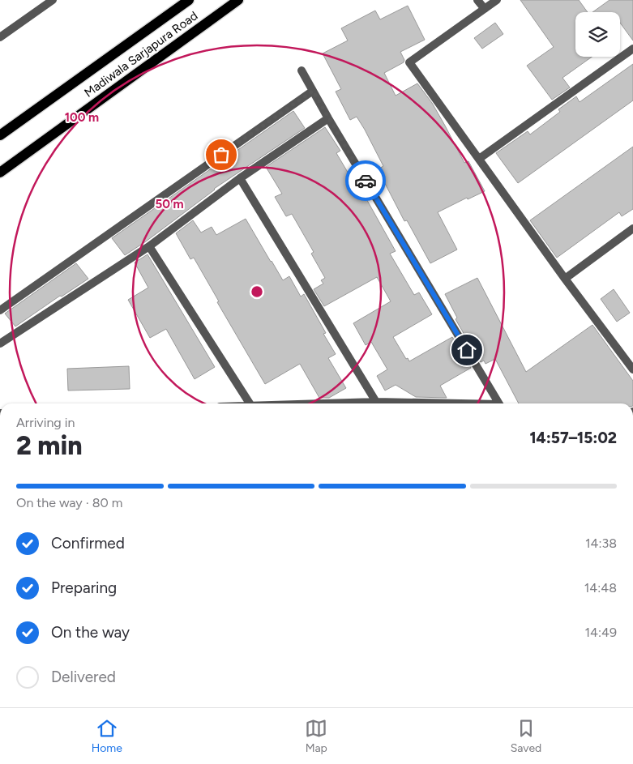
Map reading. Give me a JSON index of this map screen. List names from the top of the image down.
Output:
{
  "streets": {
    "main road": ["Madiwala Sarjapura Road"]
  },
  "page": {
    "heading": ["2 min", "Arriving in", "14:57–15:02"],
    "bar": "On the way · 80 m",
    "list": [
      ["Confirmed", "14:38"],
      ["Preparing", "14:48"],
      ["On the way", "14:49"],
      "Delivered"
    ],
    "tabs": ["Home", "Map", "Saved"]
  },
  "rings": ["100 m", "50 m"]
}
